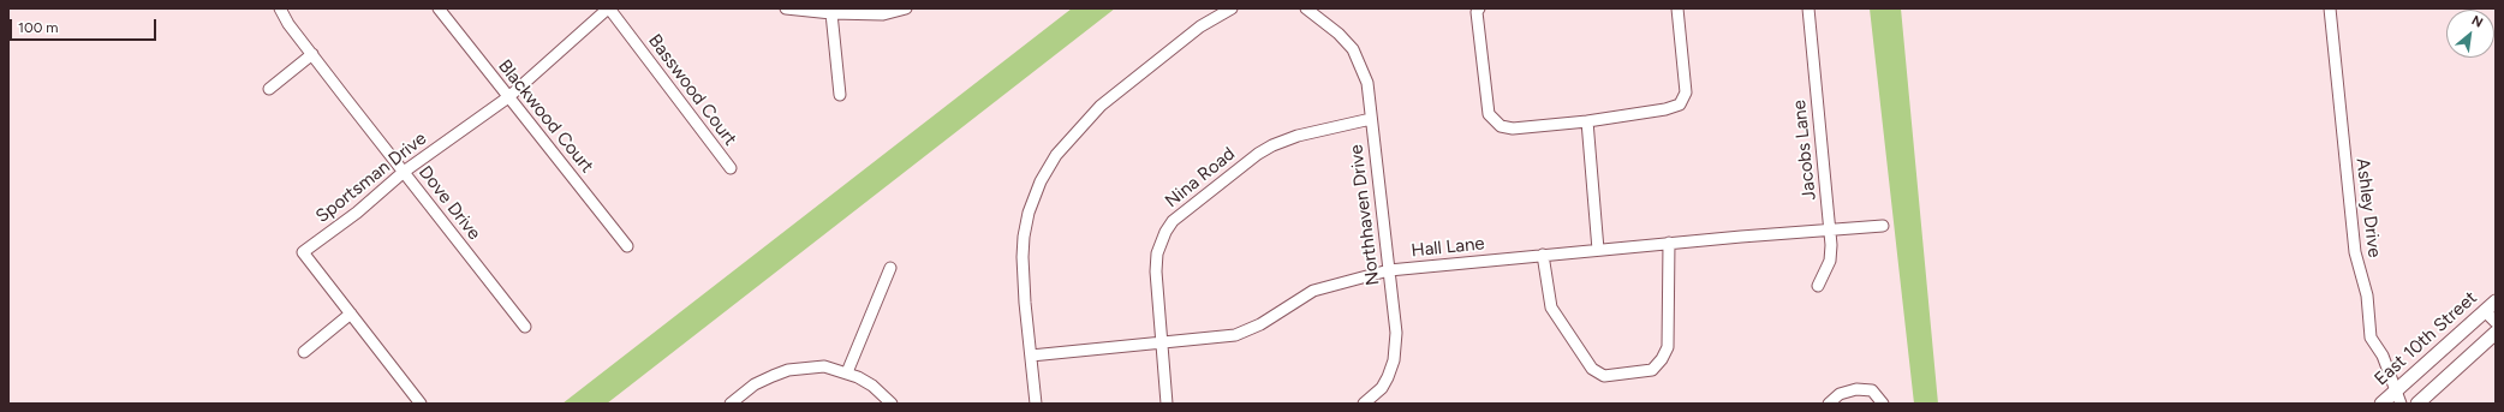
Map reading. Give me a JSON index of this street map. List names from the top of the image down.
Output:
{
  "streets": {
    "main road": ["East 10th Street"],
    "street": [
      "Basswood Court",
      "Blackwood Court",
      "Jacobs Lane",
      "Sportsman Drive",
      "Nina Road",
      "Dove Drive",
      "Ashley Drive",
      "Northhaven Drive",
      "Hall Lane"
    ]
  },
  "crossings": [
    ["Basswood Court", "Sportsman Drive"],
    ["Blackwood Court", "Sportsman Drive"],
    ["Jacobs Lane", "Hall Lane"],
    ["Sportsman Drive", "Dove Drive"],
    ["Nina Road", "Northhaven Drive"],
    ["Nina Road", "Hall Lane"],
    ["Ashley Drive", "East 10th Street"],
    ["Northhaven Drive", "Hall Lane"]
  ],
  "scale_bar": "100 m",
  "north": "top right"
}
